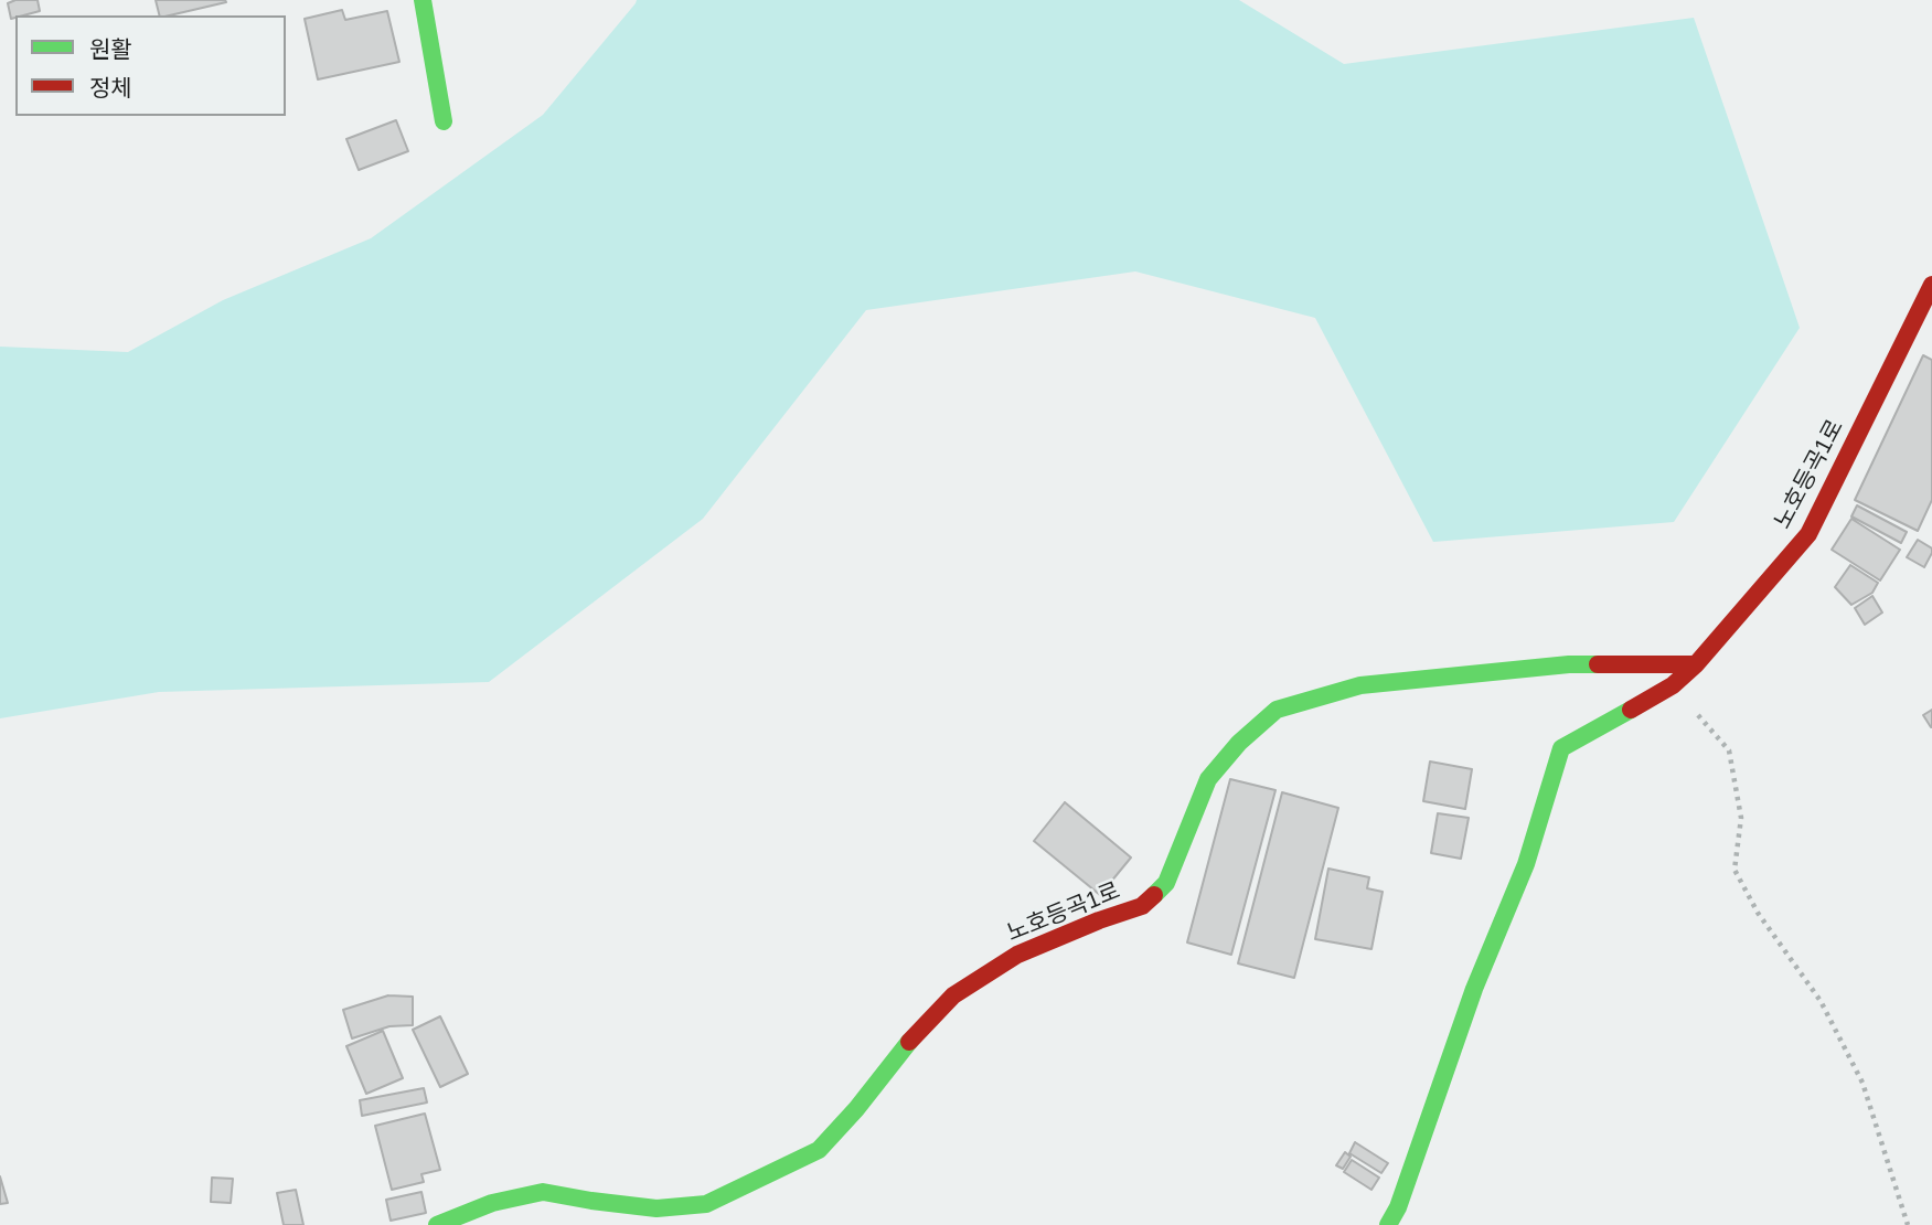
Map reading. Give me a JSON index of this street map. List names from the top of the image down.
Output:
{
  "streets": {
    "street": ["노호등곡1로"]
  },
  "legend": ["원활", "정체"]
}
